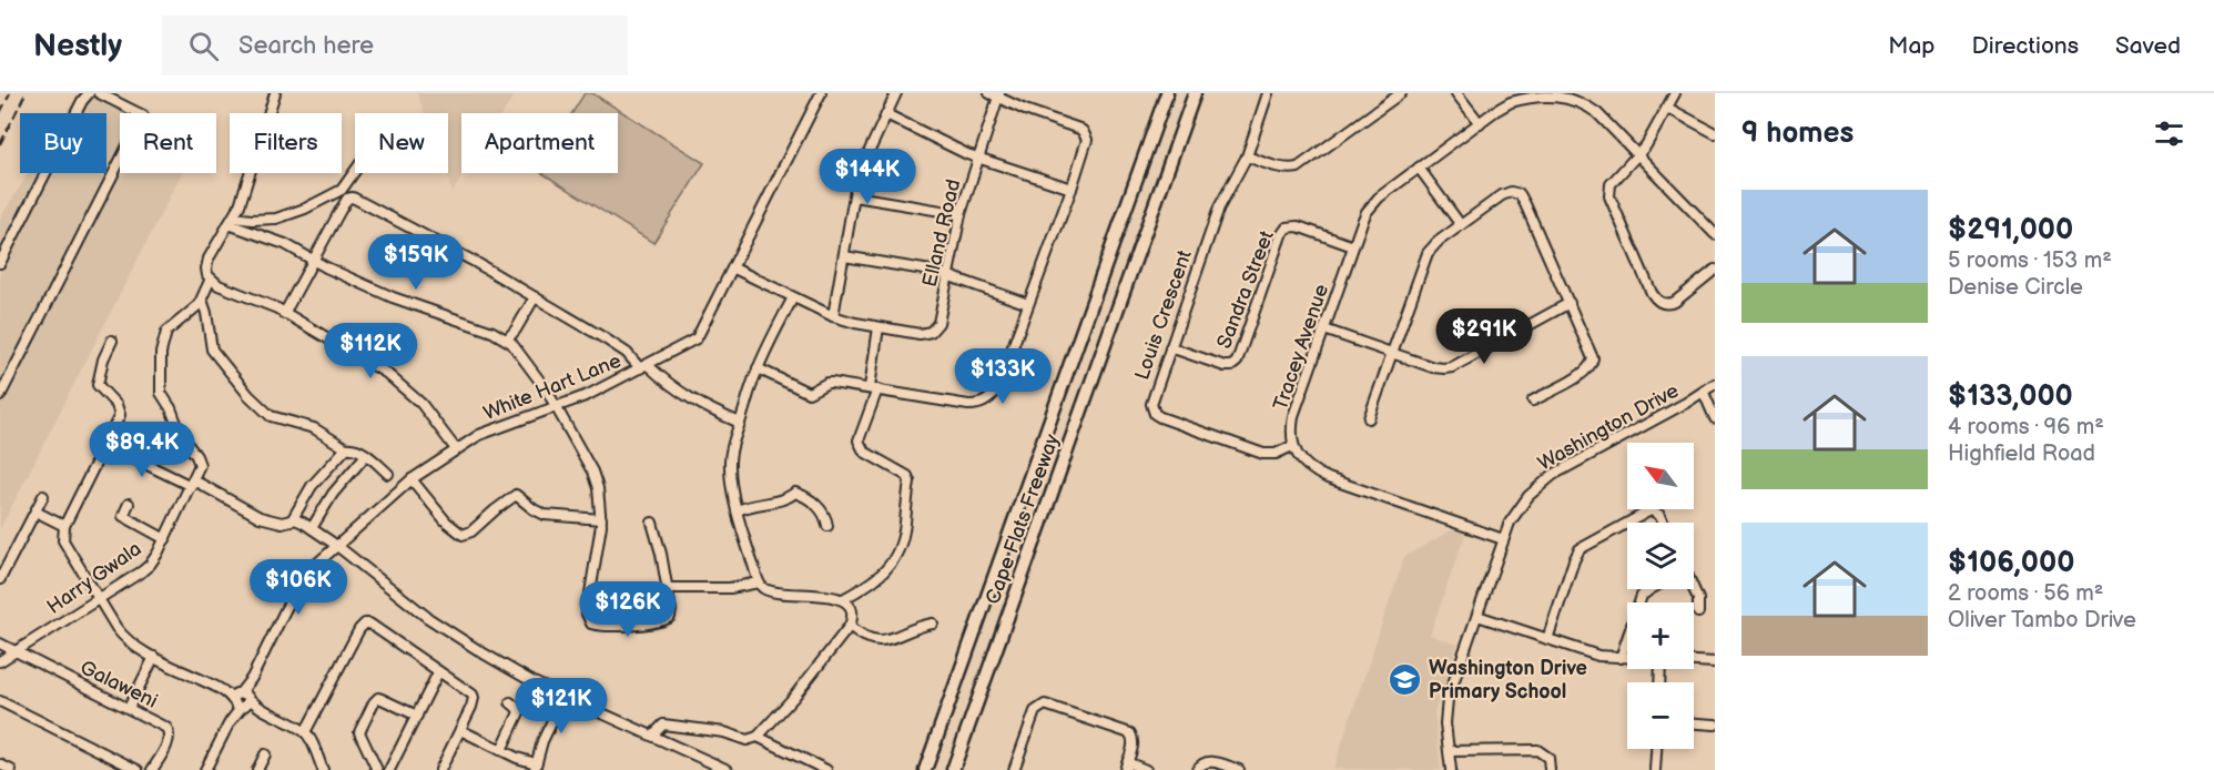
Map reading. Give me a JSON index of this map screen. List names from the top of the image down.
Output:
{
  "streets": {
    "highway": ["Cape Flats Freeway"],
    "street": [
      "Elland Road",
      "Sandra Street",
      "Louis Crescent",
      "Tracey Avenue",
      "White Hart Lane",
      "Washington Drive",
      "Harry Gwala",
      "Galaweni"
    ]
  },
  "crossings": [
    ["Elland Road", "White Hart Lane"],
    ["Sandra Street", "Louis Crescent"],
    ["Sandra Street", "Tracey Avenue"],
    ["Louis Crescent", "Tracey Avenue"],
    ["Harry Gwala", "Galaweni"]
  ],
  "places": {
    "school or university": ["Washington Drive Primary School"]
  },
  "north": "top left",
  "page": {
    "header": "Nestly",
    "search": "Search here",
    "nav": ["Map", "Directions", "Saved"],
    "heading": "9 homes",
    "chip": [
      "Buy",
      "Rent",
      "Filters",
      "New",
      "Apartment"
    ],
    "price": [
      "$144K",
      "$159K",
      "$291K",
      "$112K",
      "$133K",
      "$89.4K",
      "$106K",
      "$126K",
      "$121K"
    ],
    "list": [
      {
        "name": "$291,000",
        "note": "5 rooms · 153 m² · Denise Circle"
      },
      {
        "name": "$133,000",
        "note": "4 rooms · 96 m² · Highfield Road"
      },
      {
        "name": "$106,000",
        "note": "2 rooms · 56 m² · Oliver Tambo Drive"
      }
    ],
    "map_buttons": ["+", "−"]
  }
}
